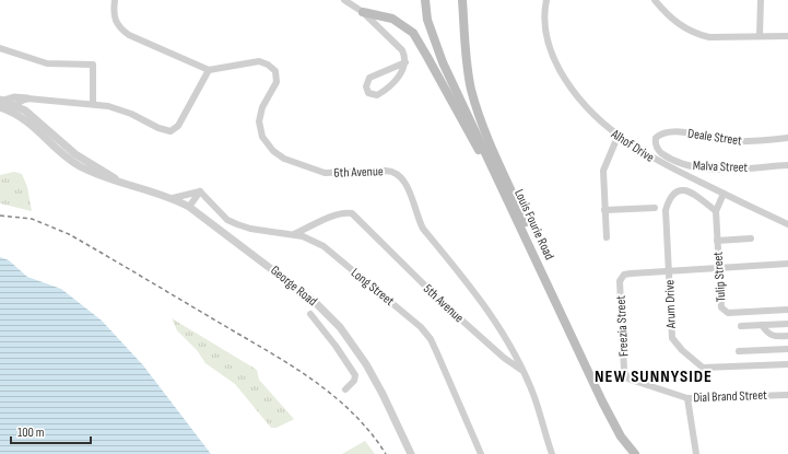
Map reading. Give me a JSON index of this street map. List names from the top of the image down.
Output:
{
  "streets": {
    "main road": ["Louis Fourie Road"],
    "street": [
      "Deale Street",
      "Alhof Drive",
      "Malva Street",
      "6th Avenue",
      "Tulip Street",
      "George Road",
      "Long Street",
      "5th Avenue",
      "Arum Drive",
      "Freezia Street",
      "Dial Brand Street"
    ]
  },
  "crossings": [
    ["Deale Street", "Malva Street"],
    ["Alhof Drive", "Tulip Street"],
    ["6th Avenue", "5th Avenue"],
    ["Tulip Street", "Arum Drive"],
    ["Long Street", "5th Avenue"],
    ["Arum Drive", "Freezia Street"],
    ["Freezia Street", "Dial Brand Street"]
  ],
  "districts": ["NEW SUNNYSIDE"],
  "scale_bar": "100 m"
}
